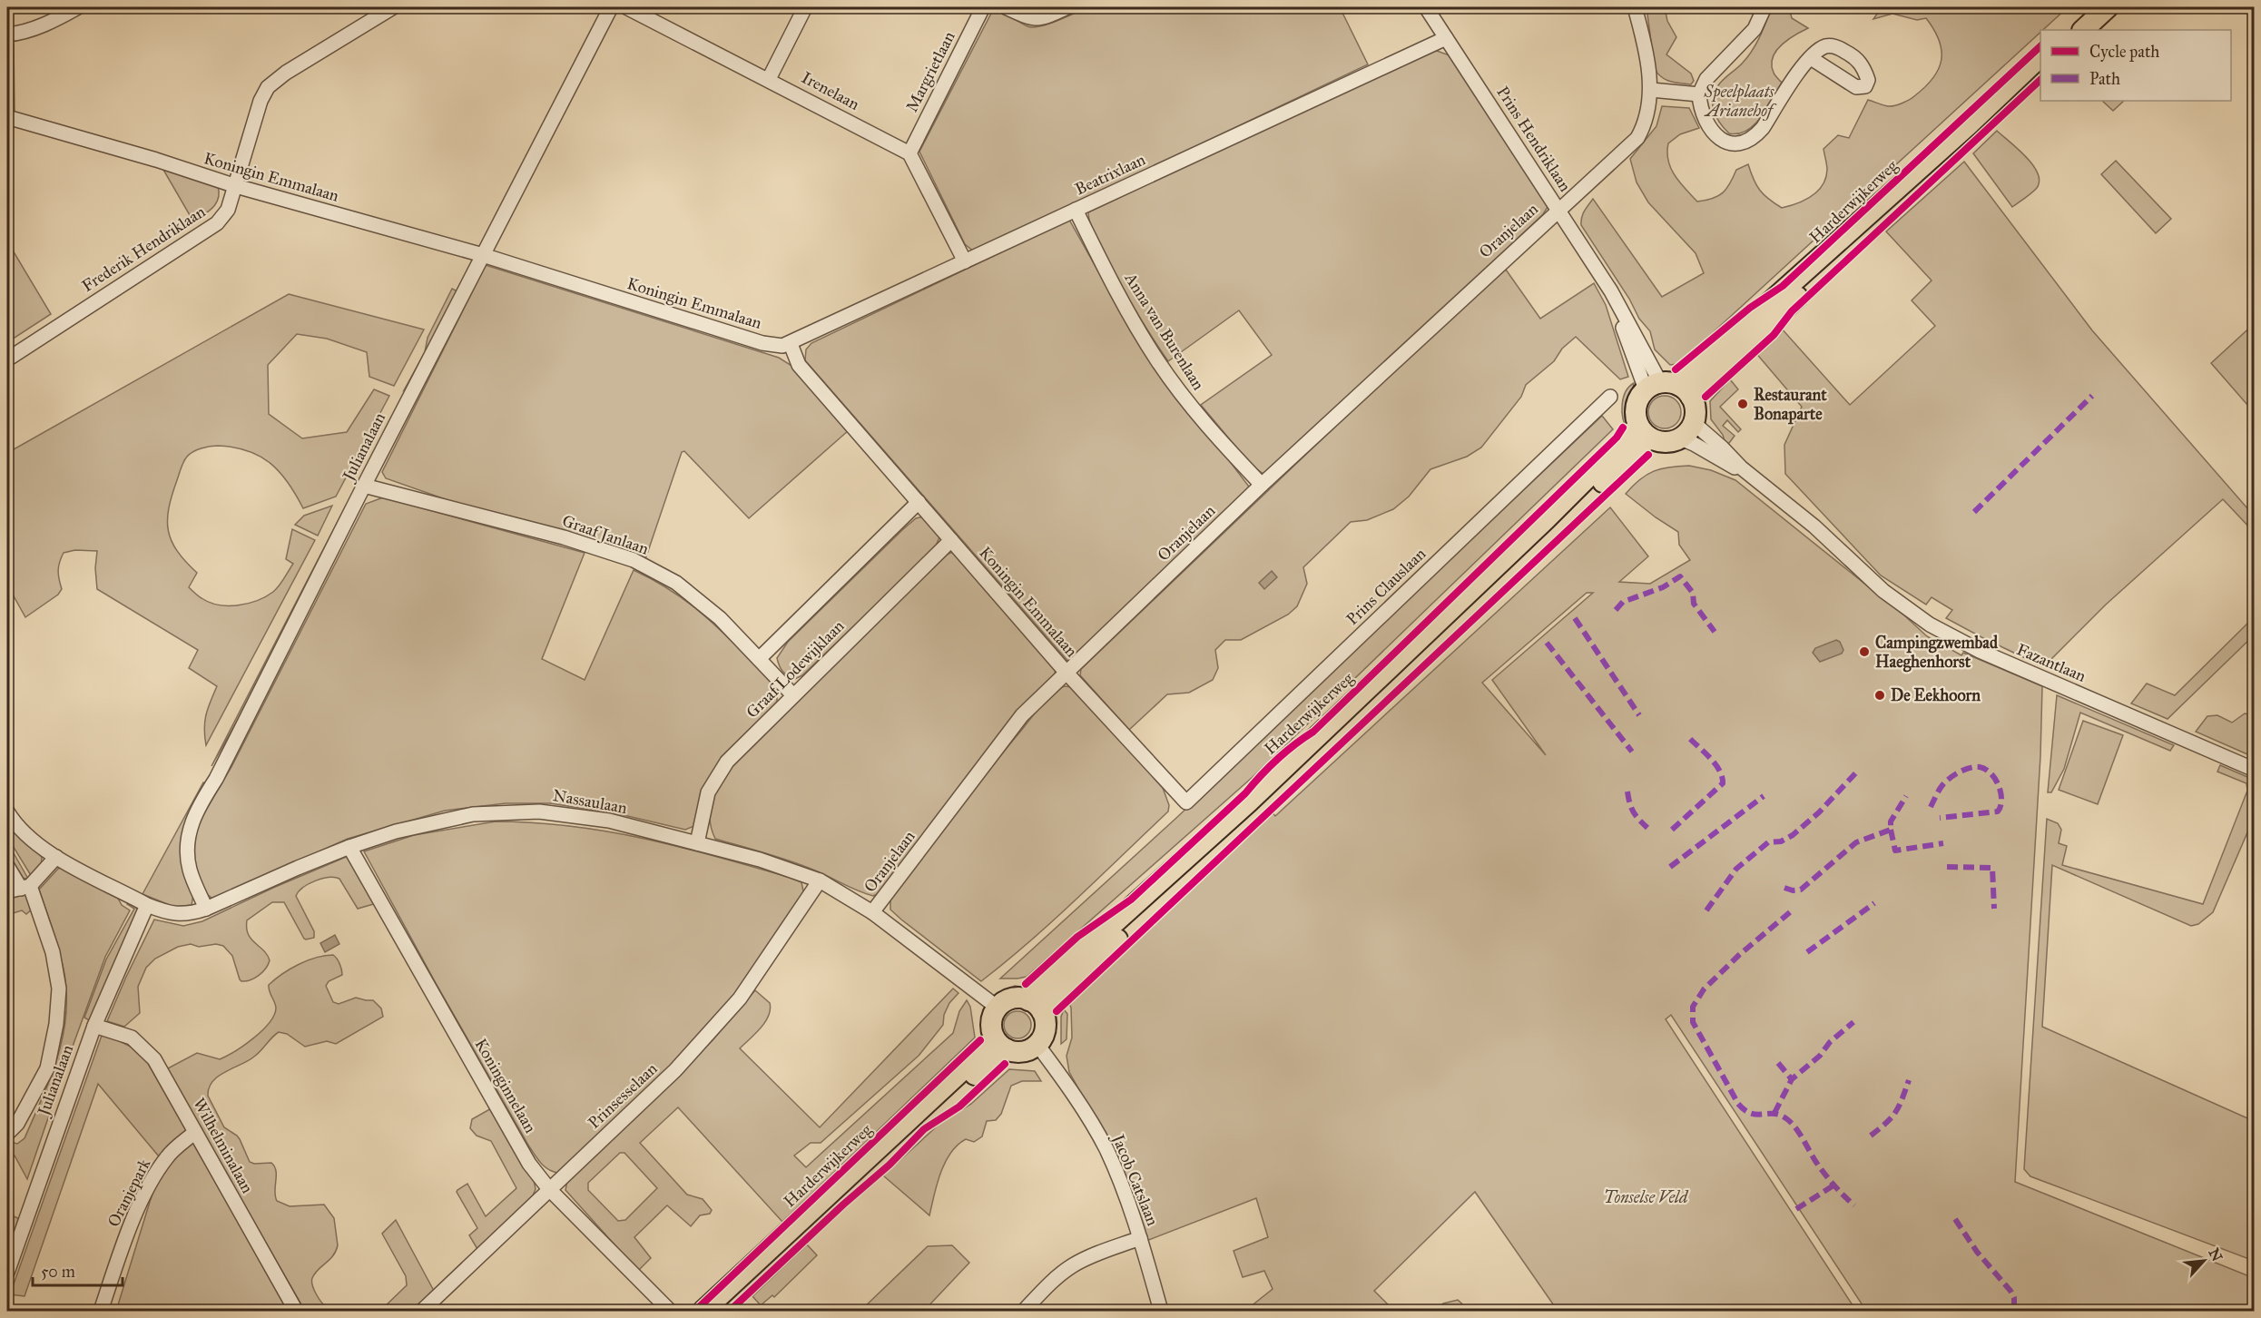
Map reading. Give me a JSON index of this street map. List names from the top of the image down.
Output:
{
  "streets": {
    "main road": ["Harderwijkerweg"],
    "street": [
      "Margrietlaan",
      "Irenelaan",
      "Prins Hendriklaan",
      "Beatrixlaan",
      "Koningin Emmalaan",
      "Oranjelaan",
      "Frederik Hendriklaan",
      "Anna van Burenlaan",
      "Julianalaan",
      "Graaf Janlaan",
      "Prins Clauslaan",
      "Fazantlaan",
      "Graaf Lodewijklaan",
      "Nassaulaan",
      "Koninginnelaan",
      "Prinsesselaan",
      "Wilhelminalaan",
      "Jacob Catslaan",
      "Oranjepark"
    ]
  },
  "crossings": [
    ["Margrietlaan", "Irenelaan"],
    ["Prins Hendriklaan", "Beatrixlaan"],
    ["Prins Hendriklaan", "Harderwijkerweg"],
    ["Prins Hendriklaan", "Oranjelaan"],
    ["Prins Hendriklaan", "Fazantlaan"],
    ["Beatrixlaan", "Koningin Emmalaan"],
    ["Beatrixlaan", "Anna van Burenlaan"],
    ["Koningin Emmalaan", "Oranjelaan"],
    ["Koningin Emmalaan", "Frederik Hendriklaan"],
    ["Koningin Emmalaan", "Julianalaan"],
    ["Koningin Emmalaan", "Prins Clauslaan"],
    ["Koningin Emmalaan", "Graaf Lodewijklaan"],
    ["Harderwijkerweg", "Fazantlaan"],
    ["Harderwijkerweg", "Nassaulaan"],
    ["Harderwijkerweg", "Jacob Catslaan"],
    ["Oranjelaan", "Anna van Burenlaan"],
    ["Oranjelaan", "Nassaulaan"],
    ["Julianalaan", "Graaf Janlaan"],
    ["Julianalaan", "Nassaulaan"],
    ["Julianalaan", "Wilhelminalaan"],
    ["Graaf Janlaan", "Graaf Lodewijklaan"],
    ["Graaf Lodewijklaan", "Nassaulaan"],
    ["Nassaulaan", "Koninginnelaan"],
    ["Nassaulaan", "Prinsesselaan"],
    ["Nassaulaan", "Jacob Catslaan"],
    ["Koninginnelaan", "Prinsesselaan"],
    ["Wilhelminalaan", "Oranjepark"]
  ],
  "parks": ["Speelplaats Arianehof", "Tonselse Veld"],
  "places": ["Restaurant Bonaparte", "Campingzwembad Haeghenhorst", "De Eekhoorn"],
  "legend": ["Cycle path", "Path"],
  "scale_bar": "50 m",
  "north": "top right"
}
